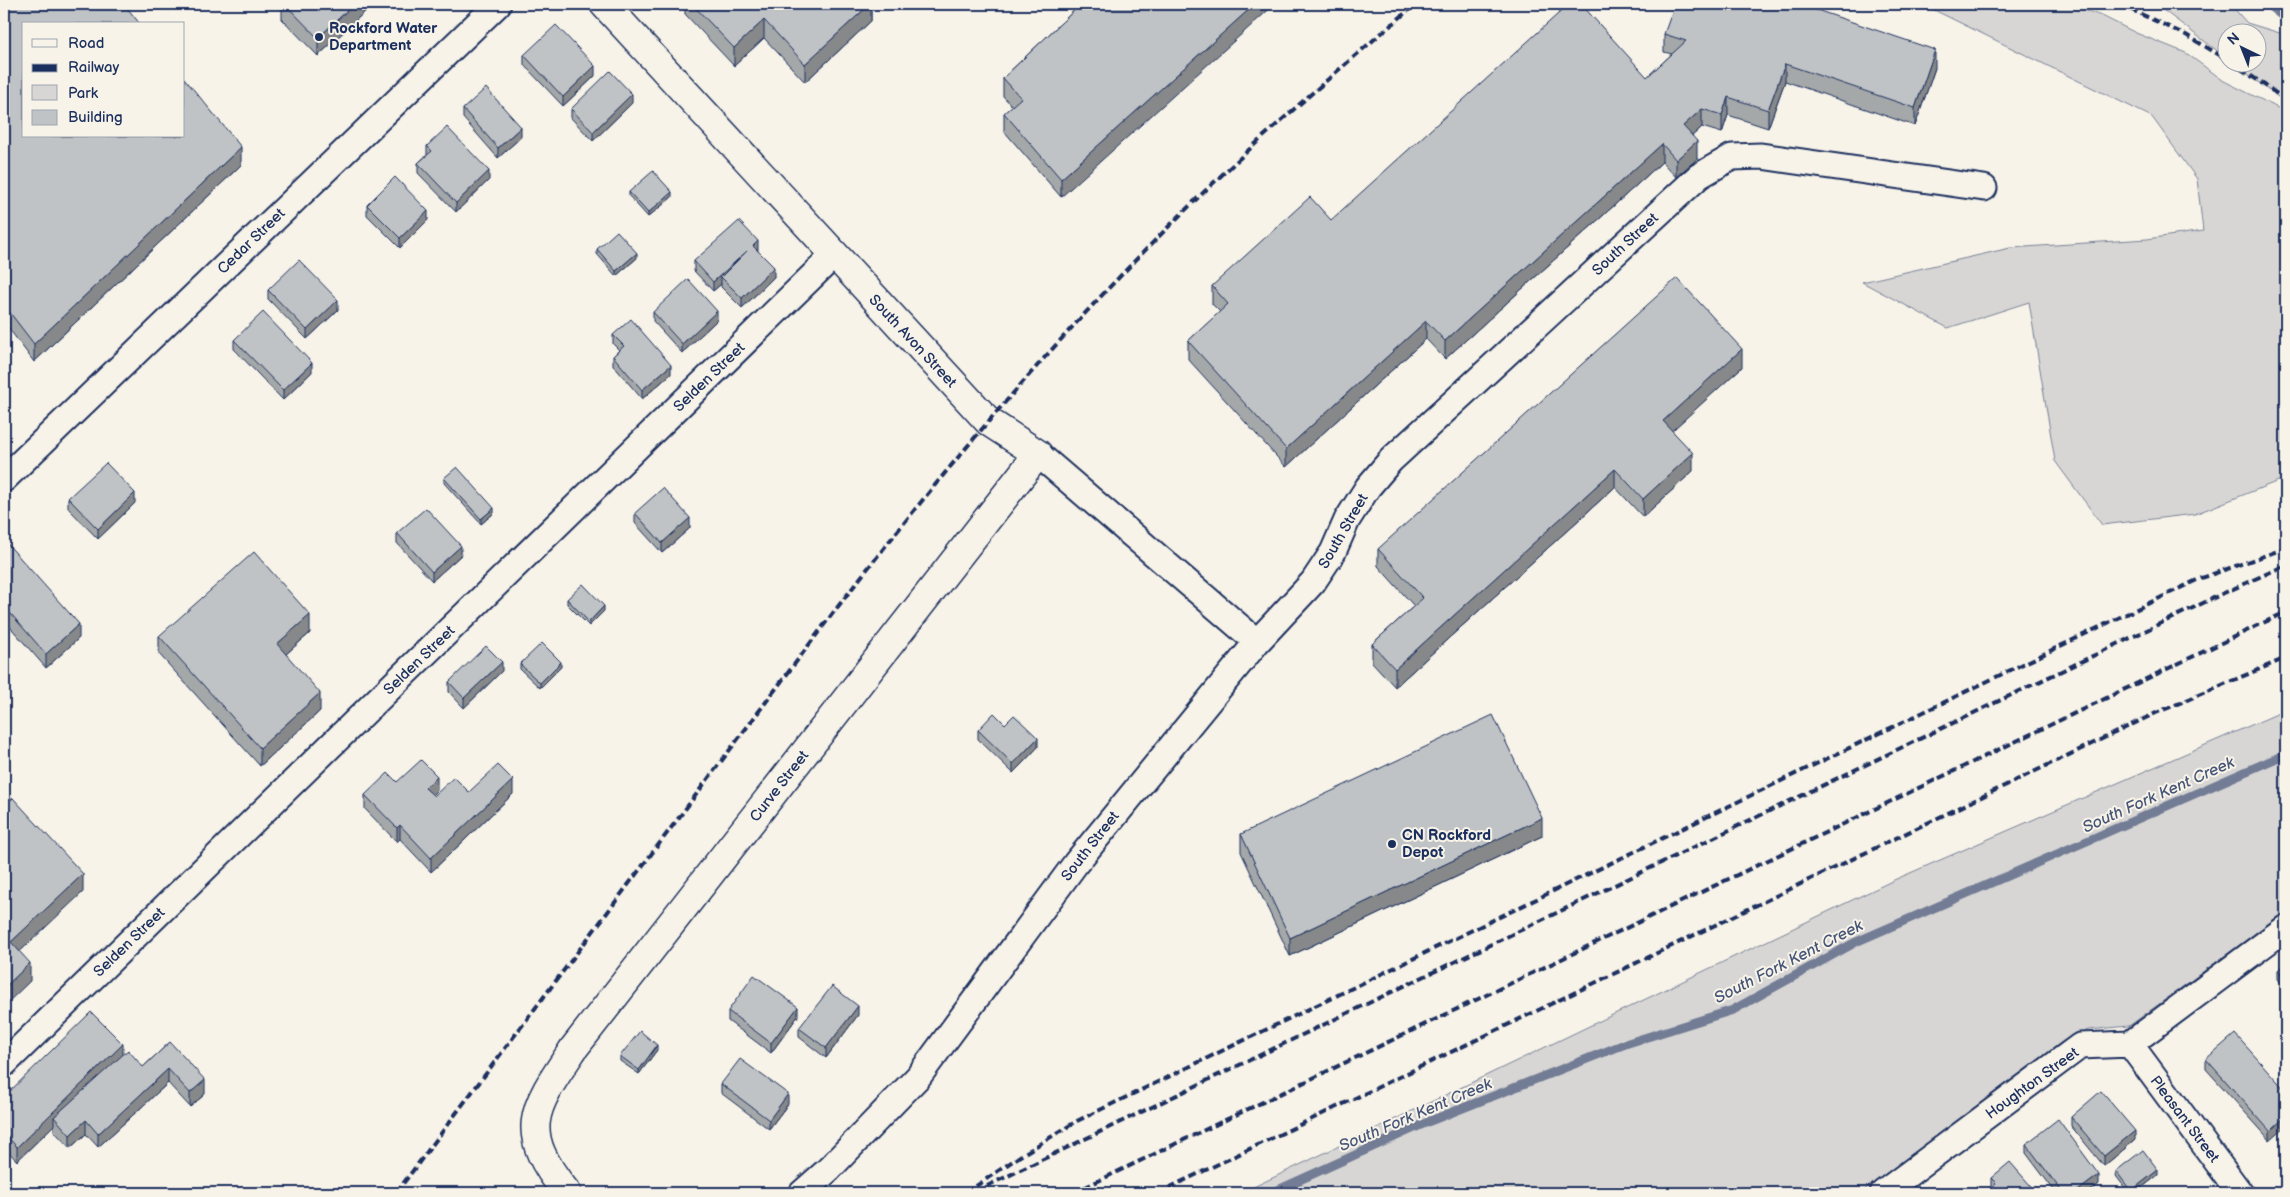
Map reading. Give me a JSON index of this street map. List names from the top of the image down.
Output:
{
  "streets": {
    "street": [
      "Cedar Street",
      "South Street",
      "South Avon Street",
      "Selden Street",
      "Curve Street",
      "Houghton Street",
      "Pleasant Street"
    ]
  },
  "crossings": [
    ["South Street", "South Avon Street"],
    ["South Avon Street", "Selden Street"],
    ["South Avon Street", "Curve Street"],
    ["Houghton Street", "Pleasant Street"]
  ],
  "water": ["South Fork Kent Creek"],
  "places": ["Rockford Water Department", "CN Rockford Depot"],
  "legend": [
    "Road",
    "Railway",
    "Park",
    "Building"
  ],
  "north": "top left"
}
